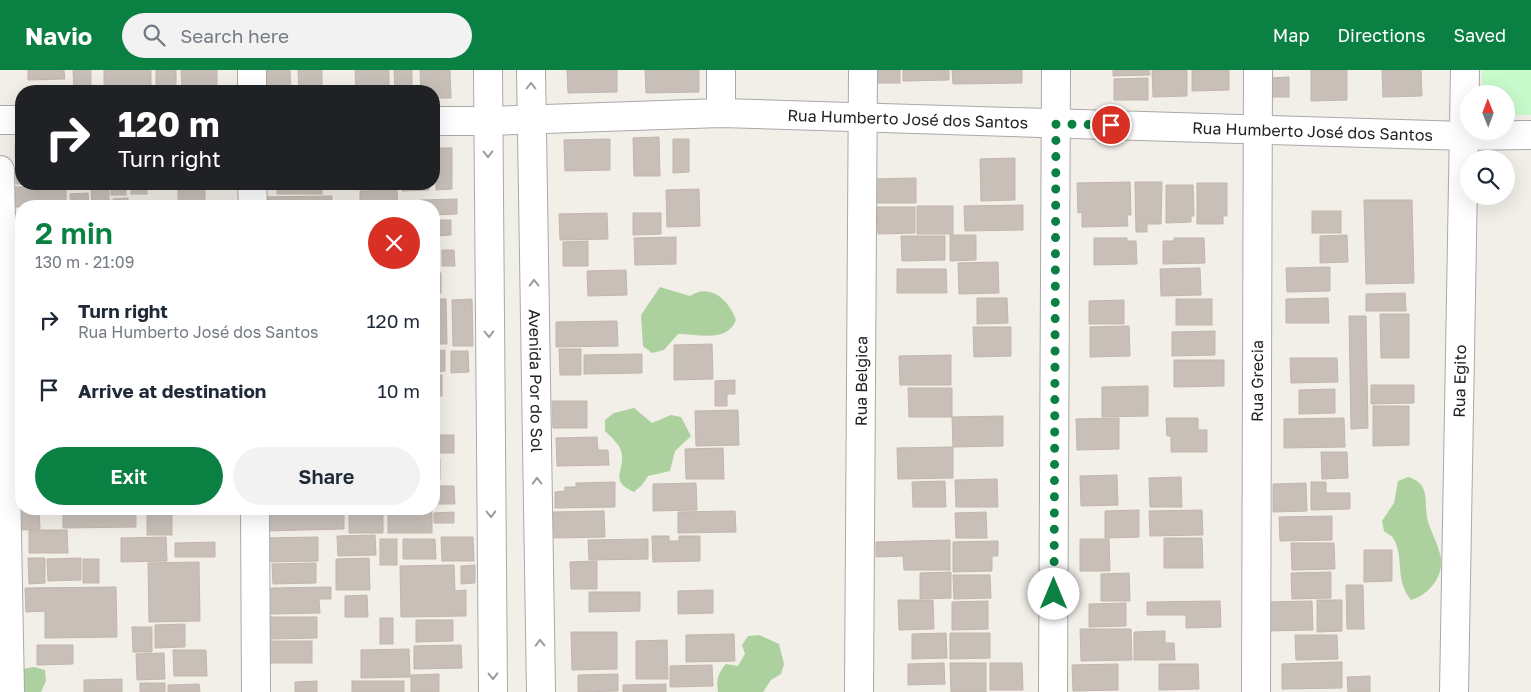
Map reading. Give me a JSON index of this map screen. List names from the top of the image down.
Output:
{
  "streets": {
    "street": [
      "Rua Humberto José dos Santos",
      "Avenida Por do Sol",
      "Rua Belgica",
      "Rua Grecia",
      "Rua Egito"
    ]
  },
  "crossings": [
    ["Rua Humberto José dos Santos", "Avenida Por do Sol"],
    ["Rua Humberto José dos Santos", "Rua Belgica"],
    ["Rua Humberto José dos Santos", "Rua Grecia"]
  ],
  "north": "top",
  "page": {
    "header": "Navio",
    "search": "Search here",
    "nav": ["Map", "Directions", "Saved"],
    "turn": ["120 m", "Turn right"],
    "heading": ["2 min", "130 m · 21:09"],
    "list": [
      {
        "name": "Turn right",
        "note": "Rua Humberto José dos Santos",
        "value": "120 m"
      },
      {
        "name": "Arrive at destination",
        "value": "10 m"
      }
    ],
    "buttons": ["Exit", "Share"]
  }
}
